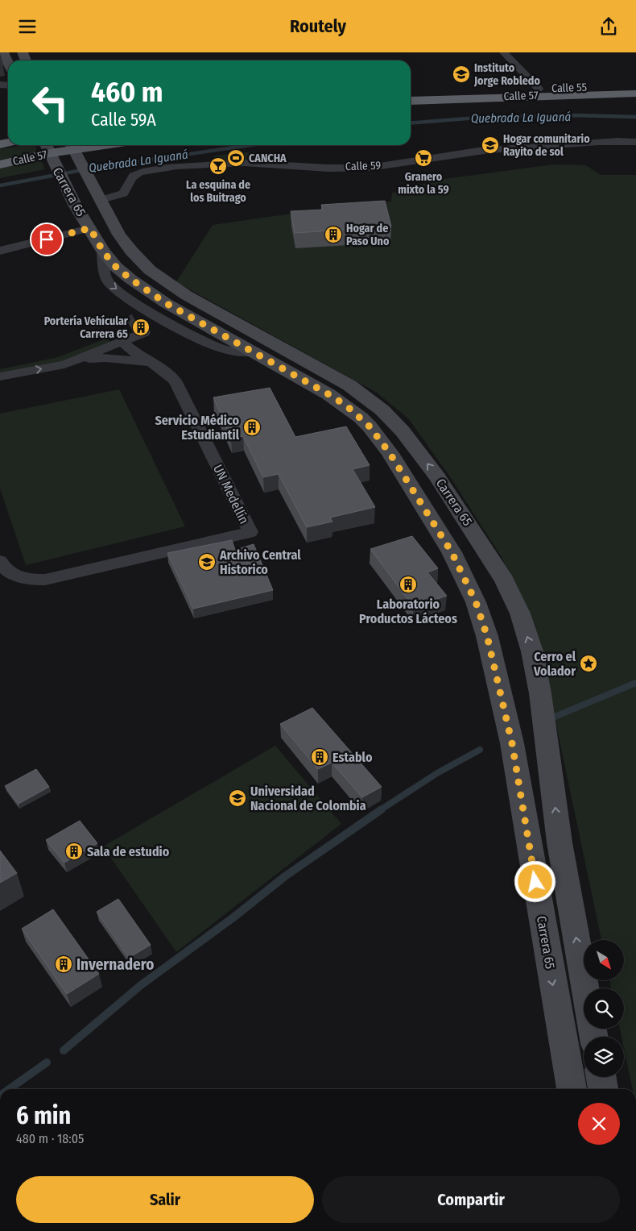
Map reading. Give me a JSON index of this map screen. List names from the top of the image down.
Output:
{
  "streets": {
    "highway": ["Calle 55", "Calle 57"],
    "main road": ["Carrera 65"],
    "street": ["Calle 59", "UN Medellín"]
  },
  "crossings": [
    ["Calle 57", "Carrera 65"],
    ["Calle 59", "Carrera 65"]
  ],
  "water": ["Quebrada La Iguaná"],
  "places": {
    "school or university": [
      "Instituto Jorge Robledo",
      "Hogar comunitario Rayito de sol",
      "Archivo Central Historico",
      "Universidad Nacional de Colombia"
    ],
    "sports": ["CANCHA"],
    "supermarket": ["Granero mixto la 59"],
    "bar": ["La esquina de los Buitrago"],
    "building": [
      "Hogar de Paso Uno",
      "Portería Vehícular Carrera 65",
      "Servicio Médico Estudiantil",
      "Laboratorio Productos Lácteos",
      "Establo",
      "Sala de estudio",
      "Invernadero"
    ],
    "place": ["Cerro el Volador"]
  },
  "north": "bottom right",
  "page": {
    "header": "Routely",
    "turn": ["460 m", "Calle 59A"],
    "heading": ["6 min", "480 m · 18:05"],
    "buttons": ["Salir", "Compartir"]
  }
}
